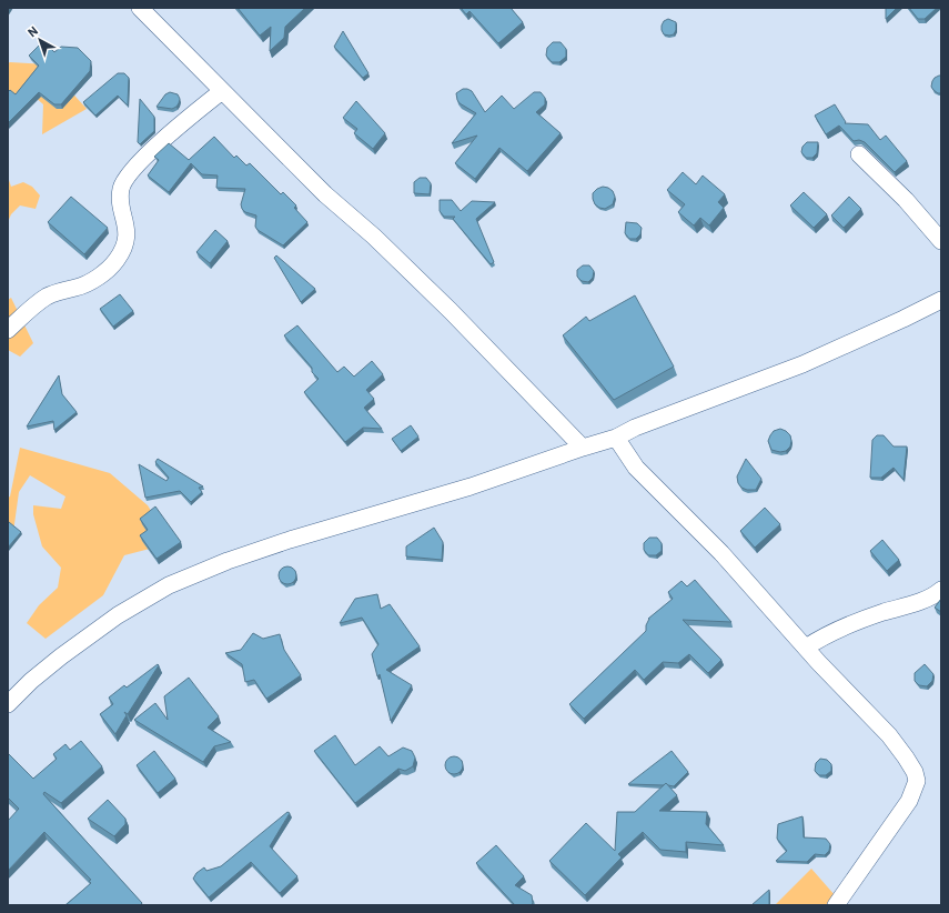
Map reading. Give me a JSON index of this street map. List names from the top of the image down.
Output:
{
  "north": "top left"
}
